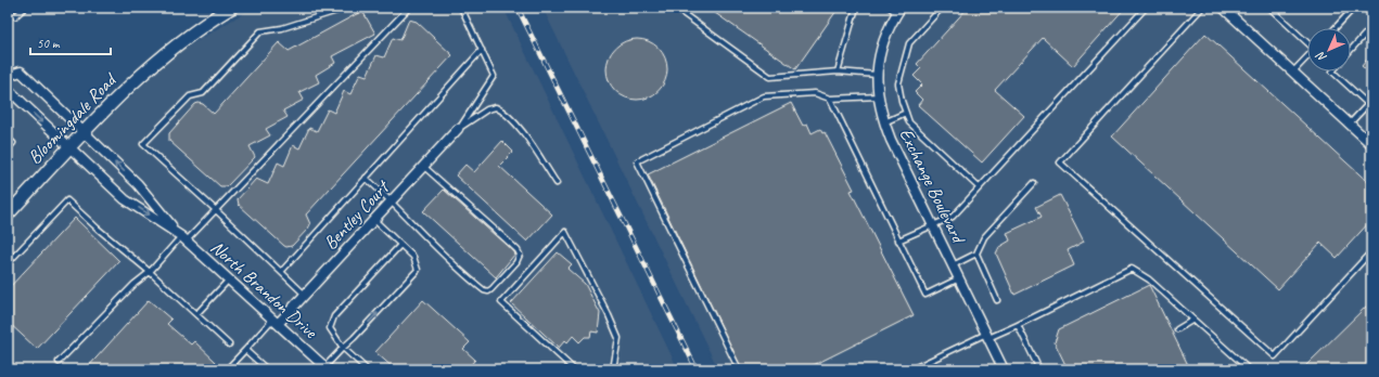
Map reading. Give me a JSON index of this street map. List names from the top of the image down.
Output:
{
  "streets": {
    "main road": ["Bloomingdale Road"],
    "street": ["Exchange Boulevard", "Bentley Court", "North Brandon Drive"]
  },
  "crossings": [
    ["Bloomingdale Road", "North Brandon Drive"],
    ["Bentley Court", "North Brandon Drive"]
  ],
  "scale_bar": "50 m",
  "north": "bottom left"
}
